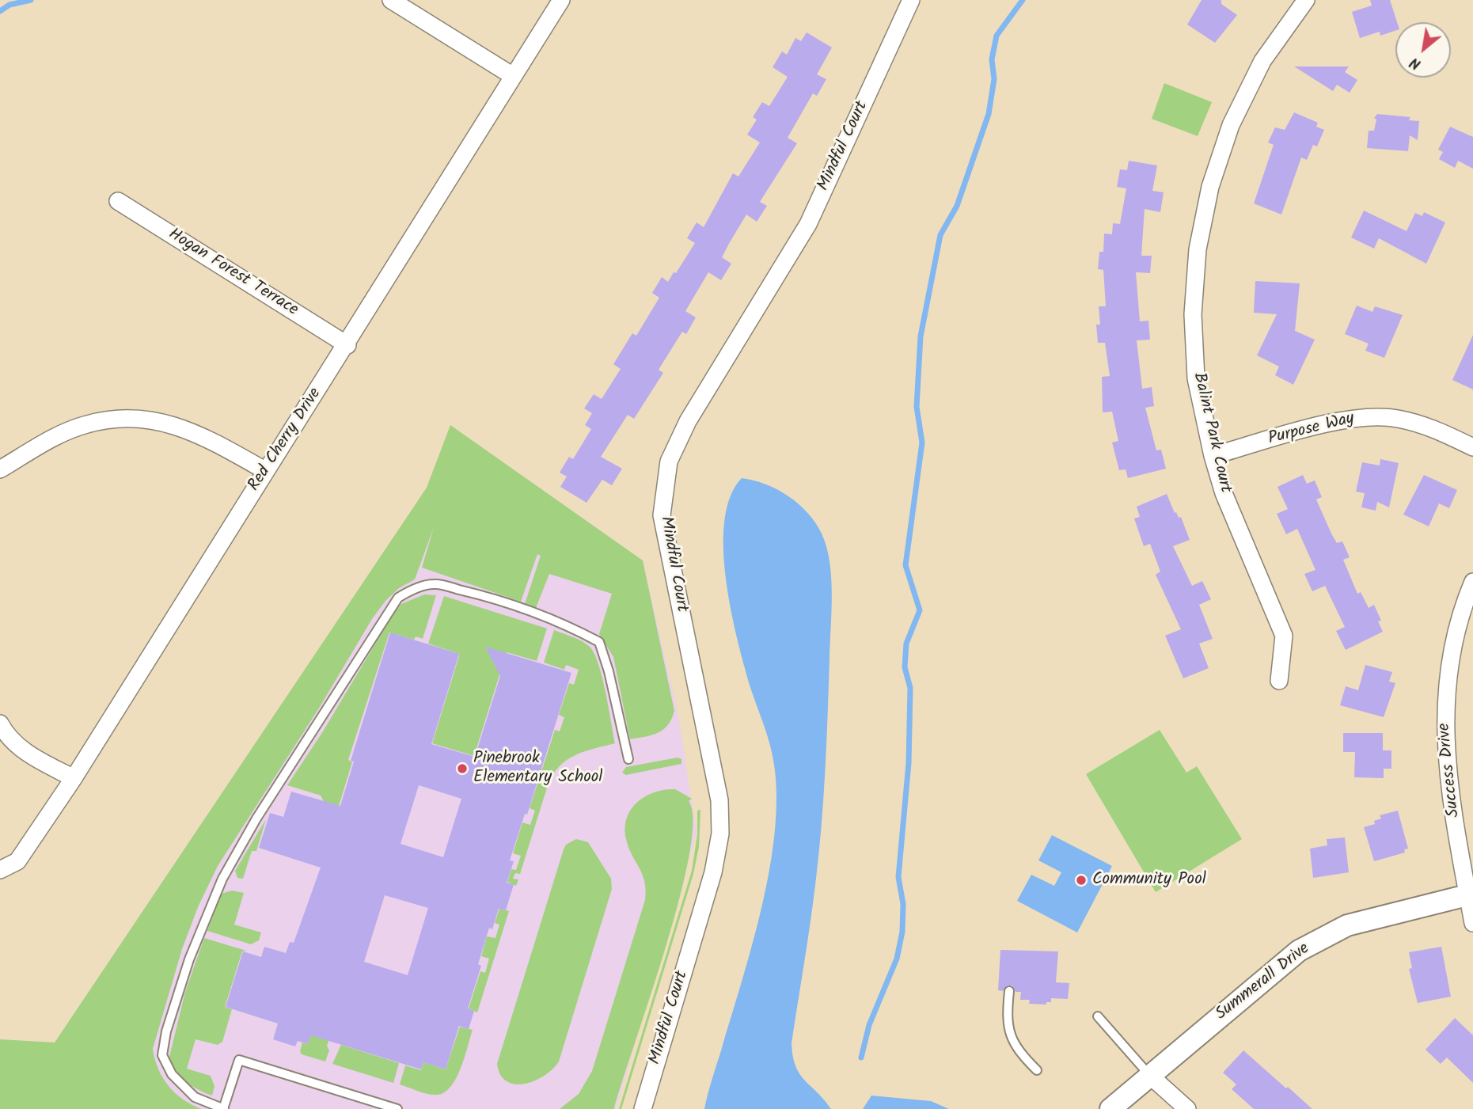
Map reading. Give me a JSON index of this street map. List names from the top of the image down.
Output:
{
  "streets": {
    "street": [
      "Mindful Court",
      "Hogan Forest Terrace",
      "Purpose Way",
      "Balint Park Court",
      "Red Cherry Drive",
      "Success Drive",
      "Summerall Drive"
    ]
  },
  "crossings": [
    ["Hogan Forest Terrace", "Red Cherry Drive"],
    ["Purpose Way", "Balint Park Court"],
    ["Success Drive", "Summerall Drive"]
  ],
  "places": ["Pinebrook Elementary School", "Community Pool"],
  "north": "bottom left"
}
